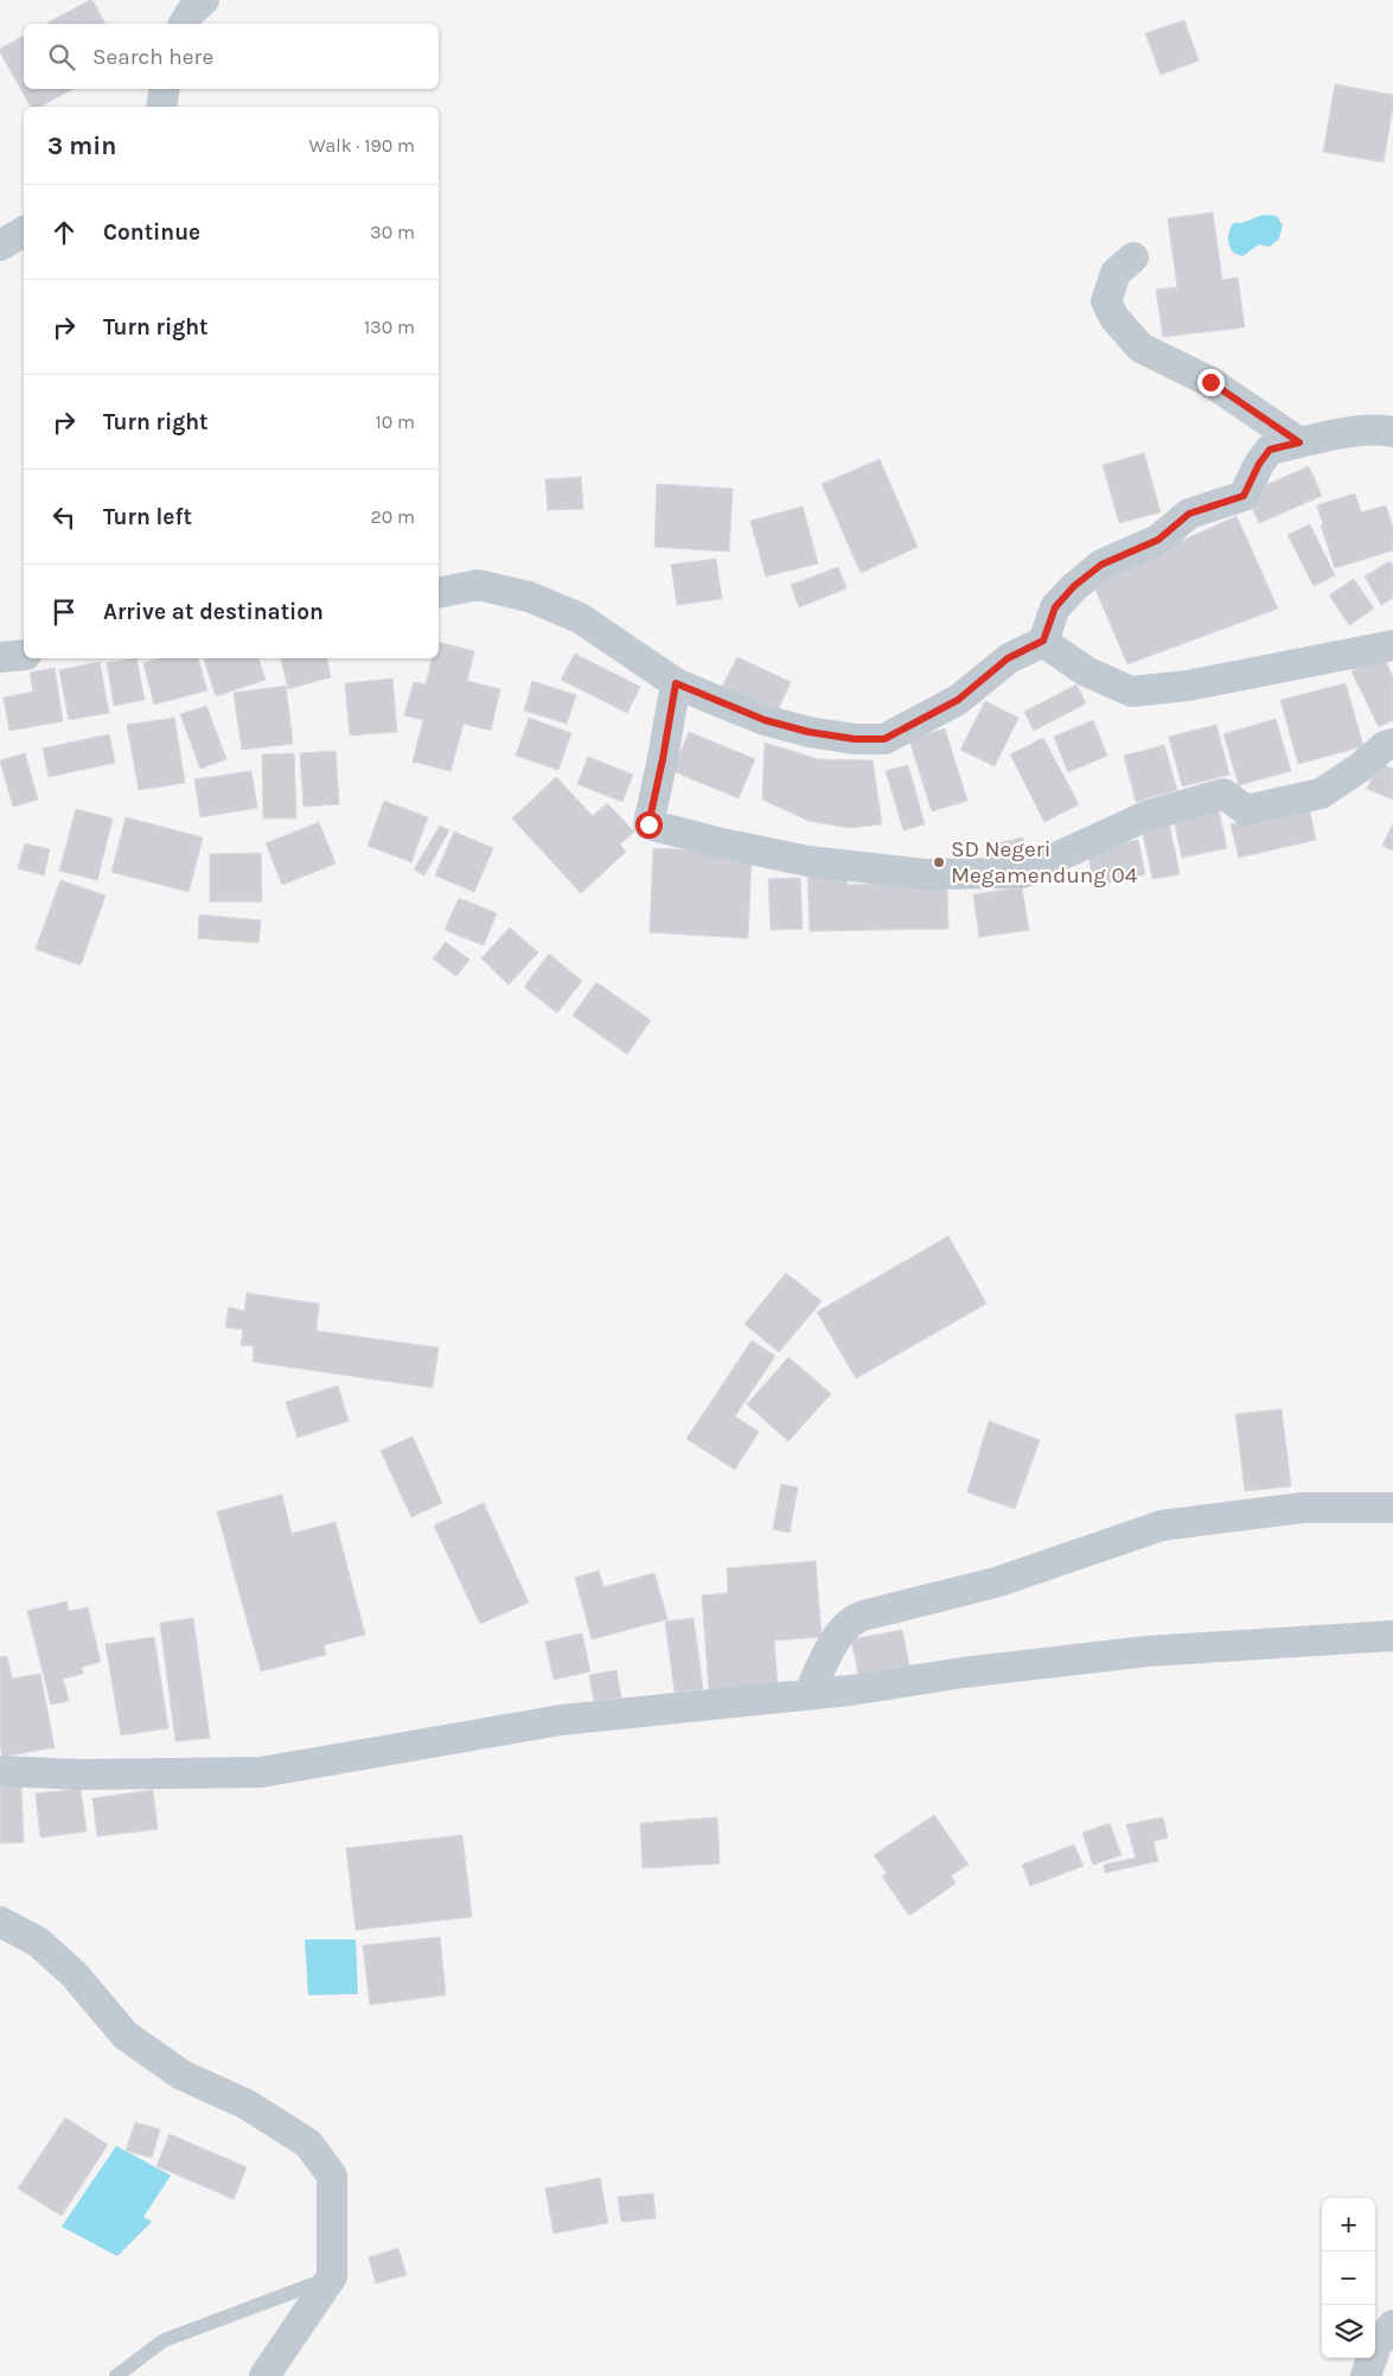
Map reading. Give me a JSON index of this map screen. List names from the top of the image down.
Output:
{
  "places": ["SD Negeri Megamendung 04"],
  "page": {
    "search": "Search here",
    "heading": ["3 min", "Walk · 190 m"],
    "list": [
      ["Continue", "30 m"],
      ["Turn right", "130 m"],
      ["Turn right", "10 m"],
      ["Turn left", "20 m"],
      "Arrive at destination"
    ],
    "map_buttons": ["+", "−"]
  }
}
